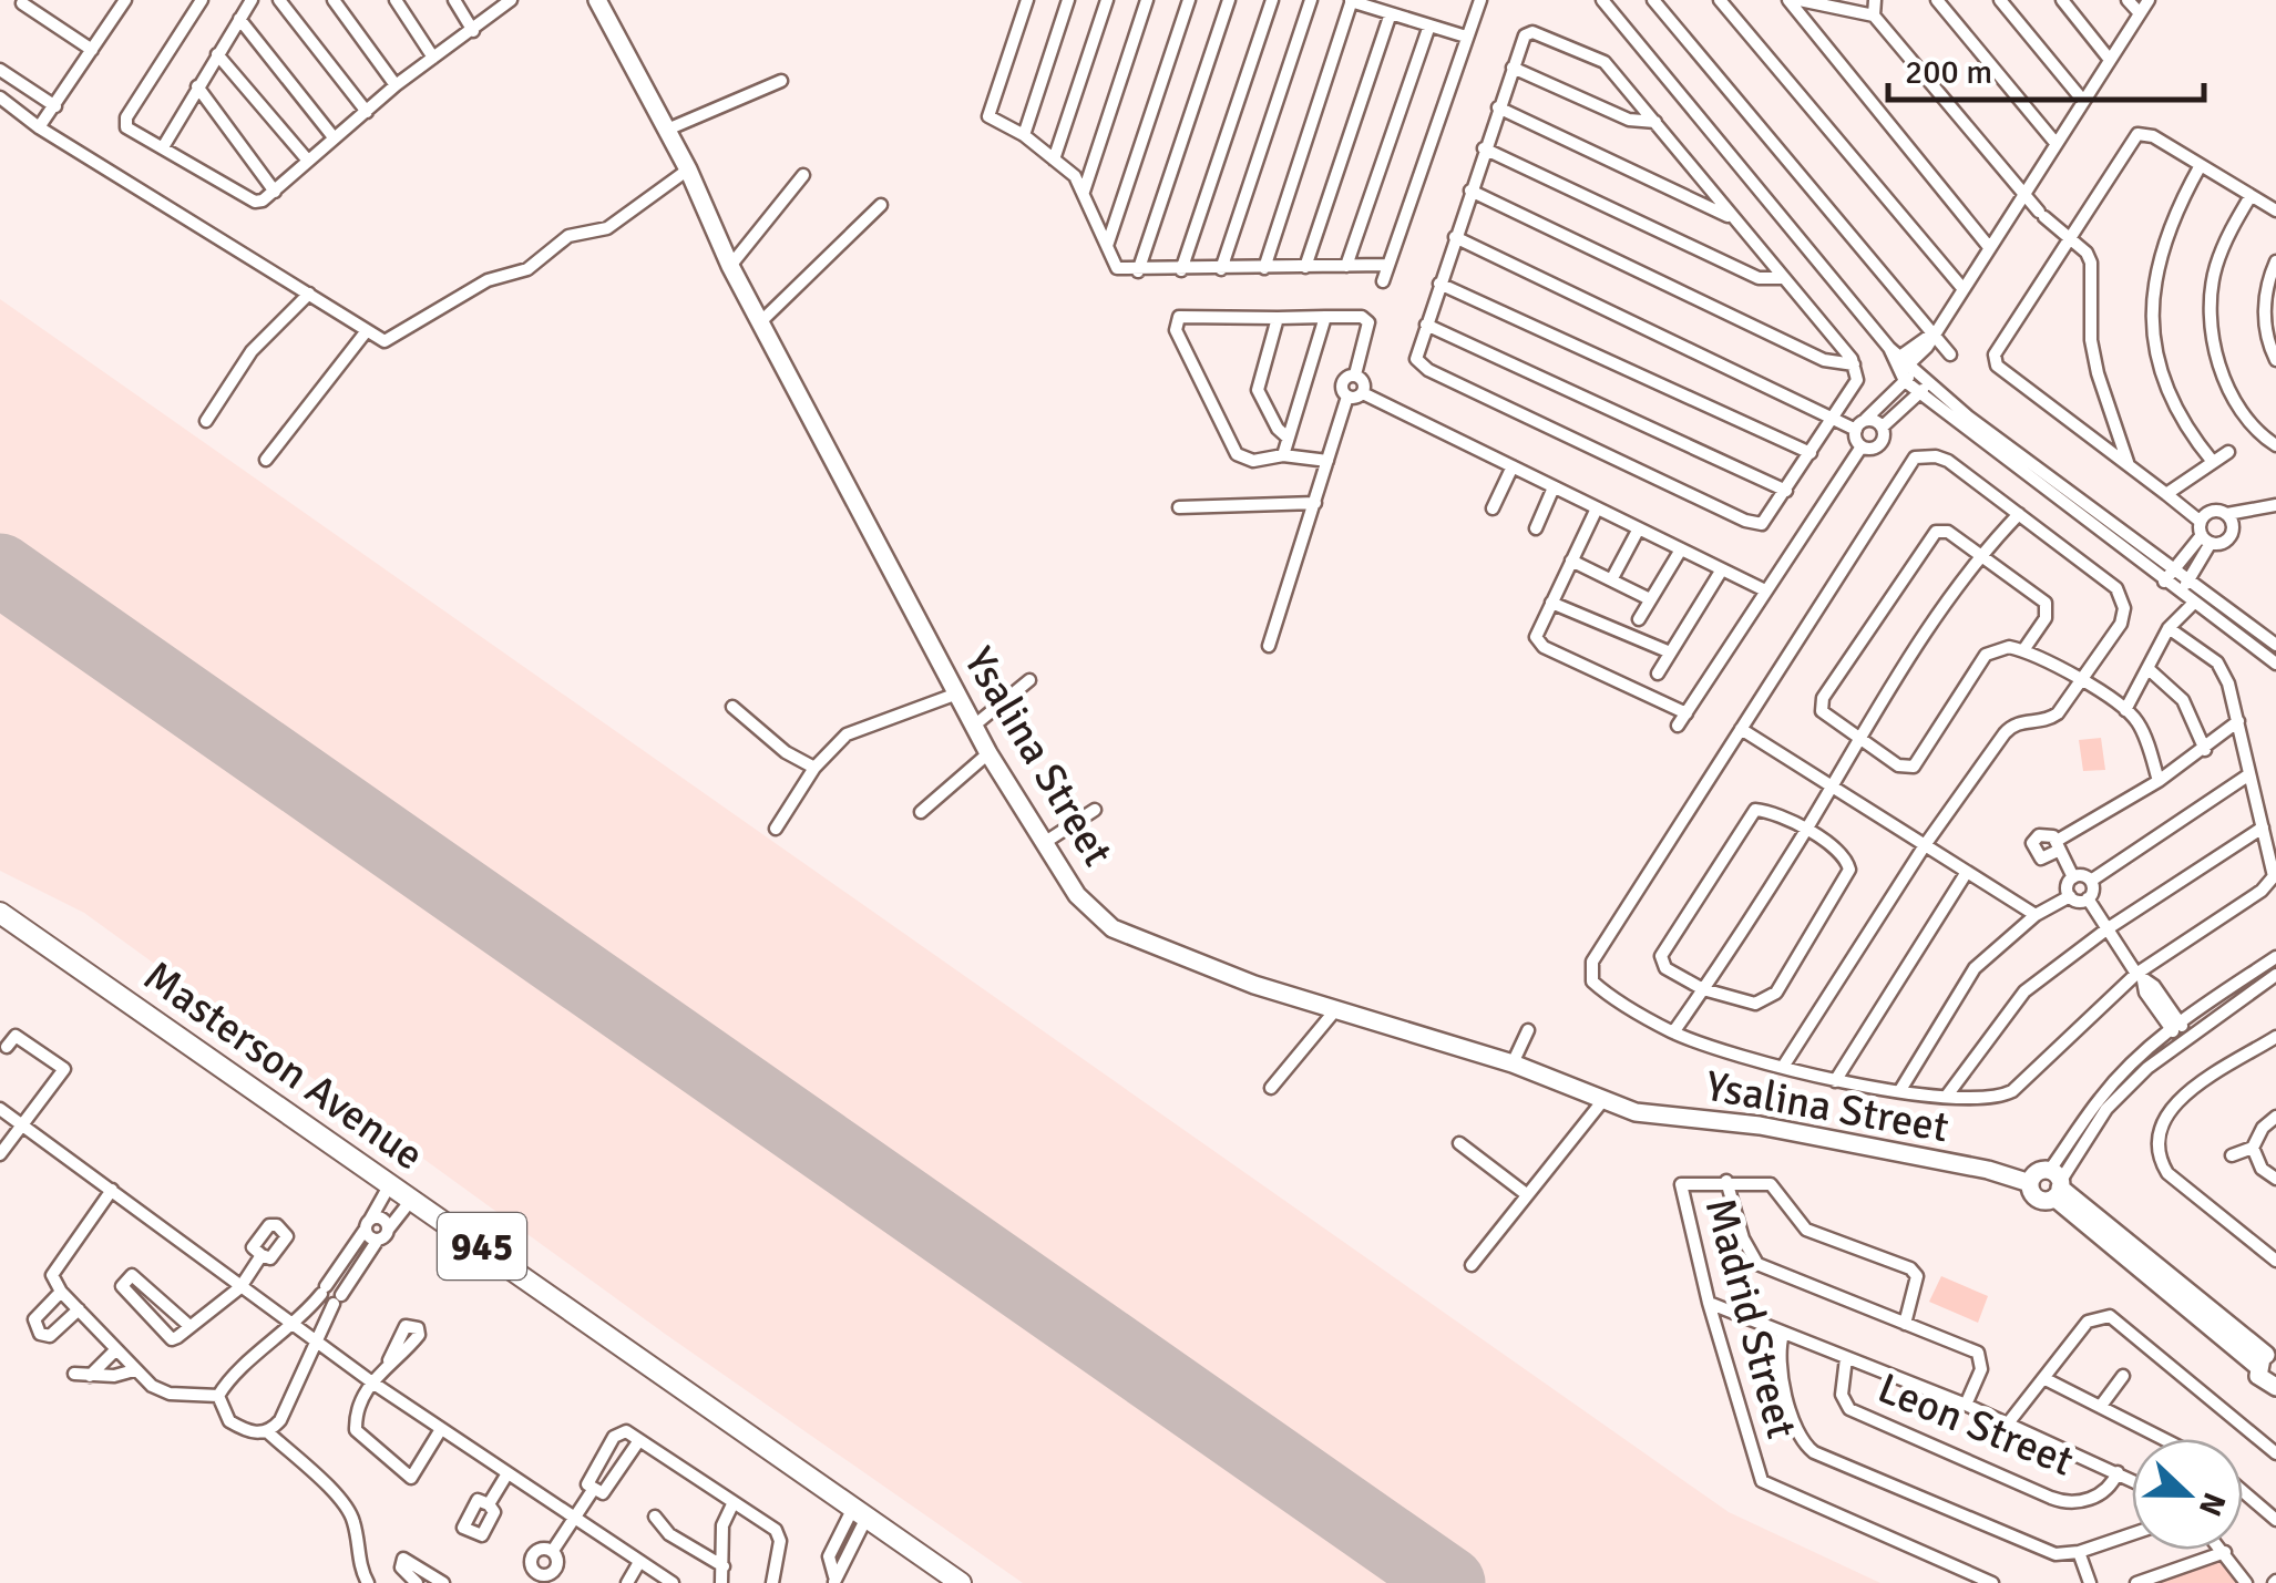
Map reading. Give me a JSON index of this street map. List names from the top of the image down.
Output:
{
  "streets": {
    "main road": ["Masterson Avenue", "945"],
    "street": ["Ysalina Street", "Madrid Street", "Leon Street"]
  },
  "scale_bar": "200 m",
  "north": "right"
}
